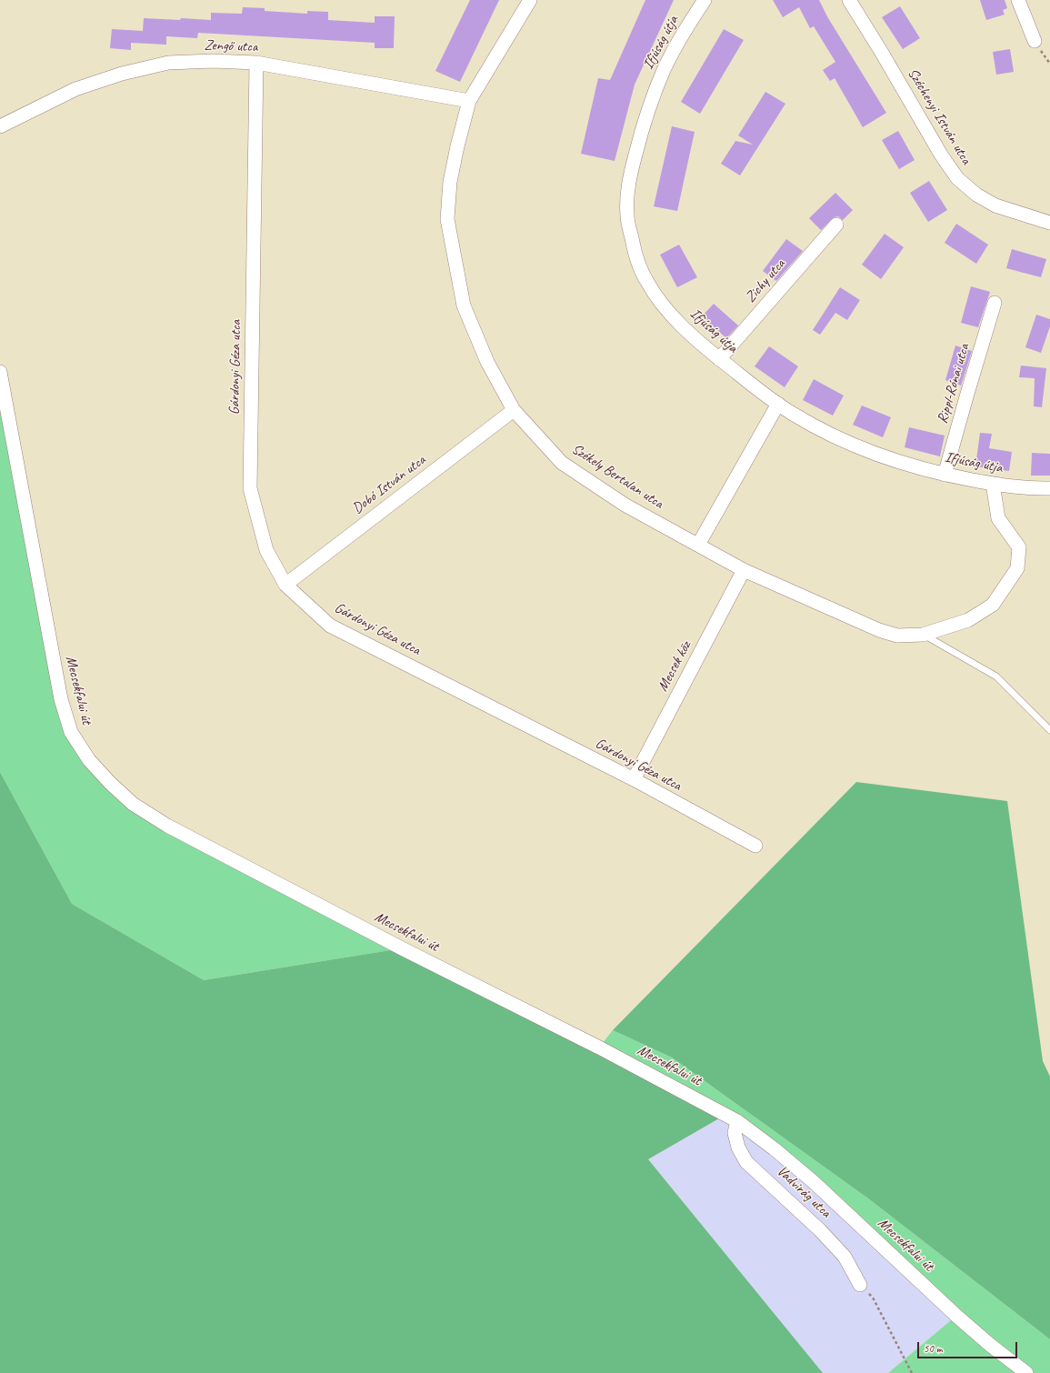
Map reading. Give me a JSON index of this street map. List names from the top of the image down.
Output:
{
  "streets": {
    "street": [
      "Ifjúság útja",
      "Zengő utca",
      "Széchenyi István utca",
      "Zichy utca",
      "Gárdonyi Géza utca",
      "Rippl-Rónai utca",
      "Székely Bertalan utca",
      "Dobó István utca",
      "Mecsek köz",
      "Mecsekfalui út",
      "Vadvirág utca"
    ]
  },
  "crossings": [
    ["Ifjúság útja", "Zichy utca"],
    ["Ifjúság útja", "Rippl-Rónai utca"],
    ["Ifjúság útja", "Székely Bertalan utca"],
    ["Zengő utca", "Gárdonyi Géza utca"],
    ["Zengő utca", "Székely Bertalan utca"],
    ["Gárdonyi Géza utca", "Dobó István utca"],
    ["Gárdonyi Géza utca", "Mecsek köz"],
    ["Székely Bertalan utca", "Dobó István utca"],
    ["Székely Bertalan utca", "Mecsek köz"],
    ["Mecsekfalui út", "Vadvirág utca"]
  ],
  "scale_bar": "50 m"
}
